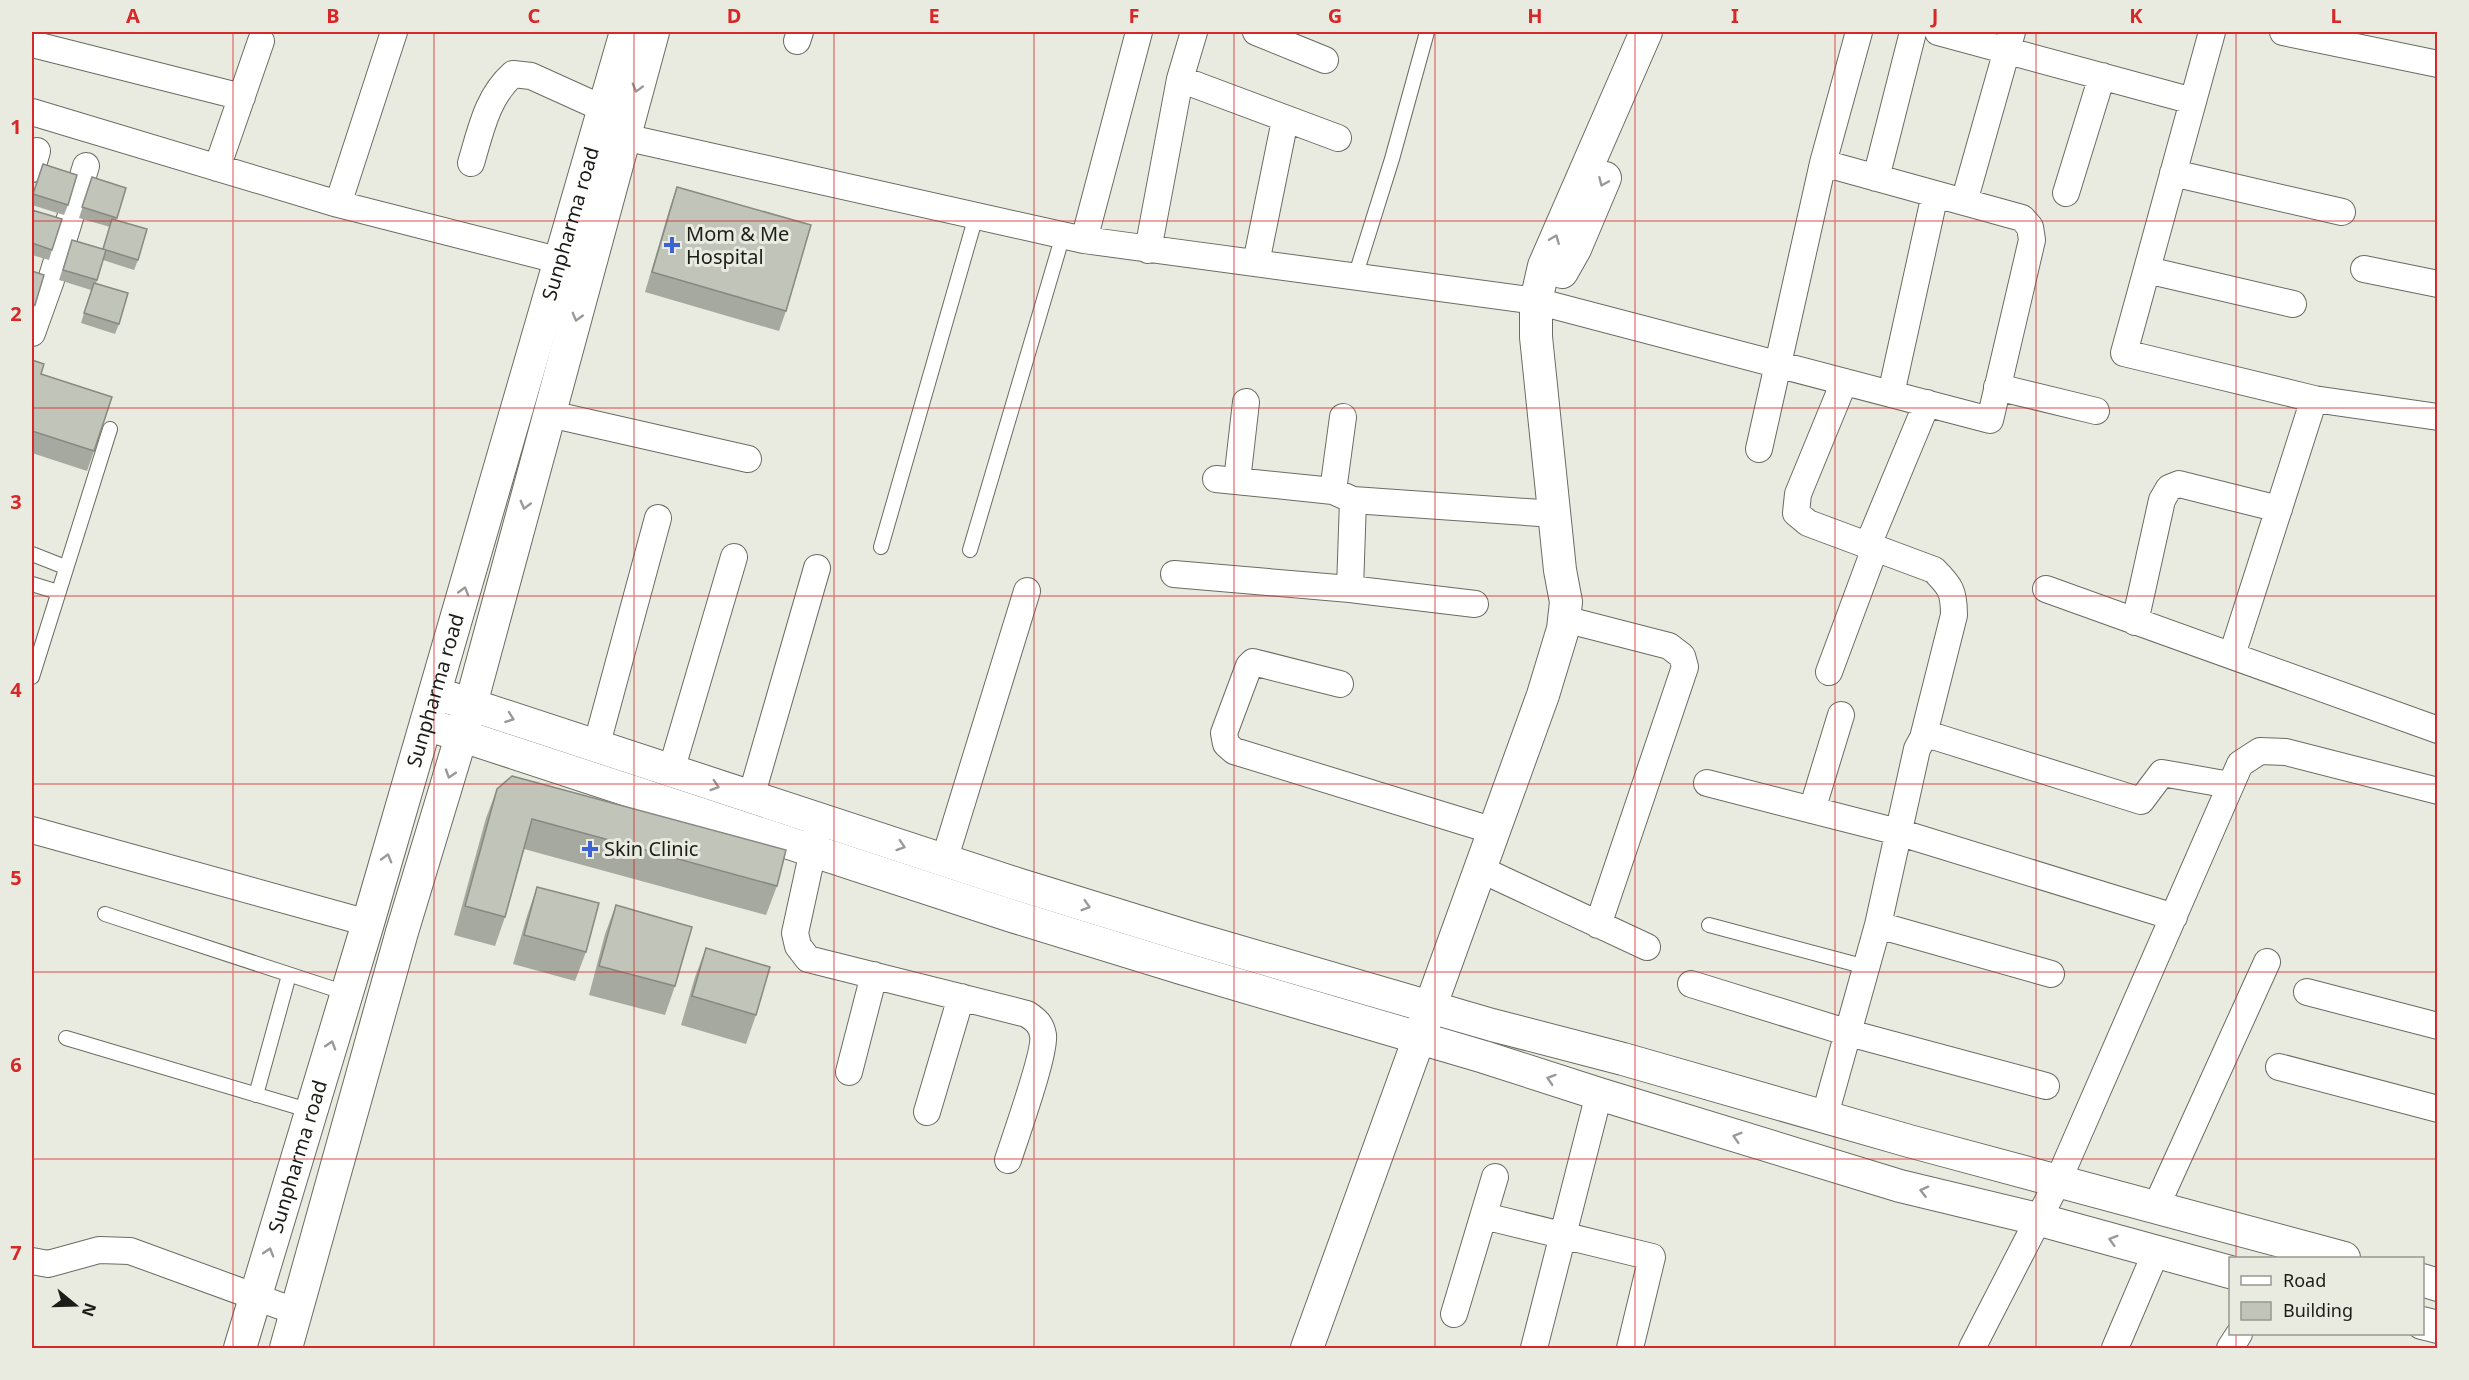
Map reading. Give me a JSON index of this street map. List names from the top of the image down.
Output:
{
  "streets": {
    "street": ["Sunpharma road"]
  },
  "places": {
    "health": ["Mom & Me Hospital", "Skin Clinic"]
  },
  "legend": ["Road", "Building"],
  "north": "right",
  "grid": {
    "columns": [
      "A",
      "B",
      "C",
      "D",
      "E",
      "F",
      "G",
      "H",
      "I",
      "J",
      "K",
      "L"
    ],
    "rows": [
      "1",
      "2",
      "3",
      "4",
      "5",
      "6",
      "7"
    ]
  }
}
